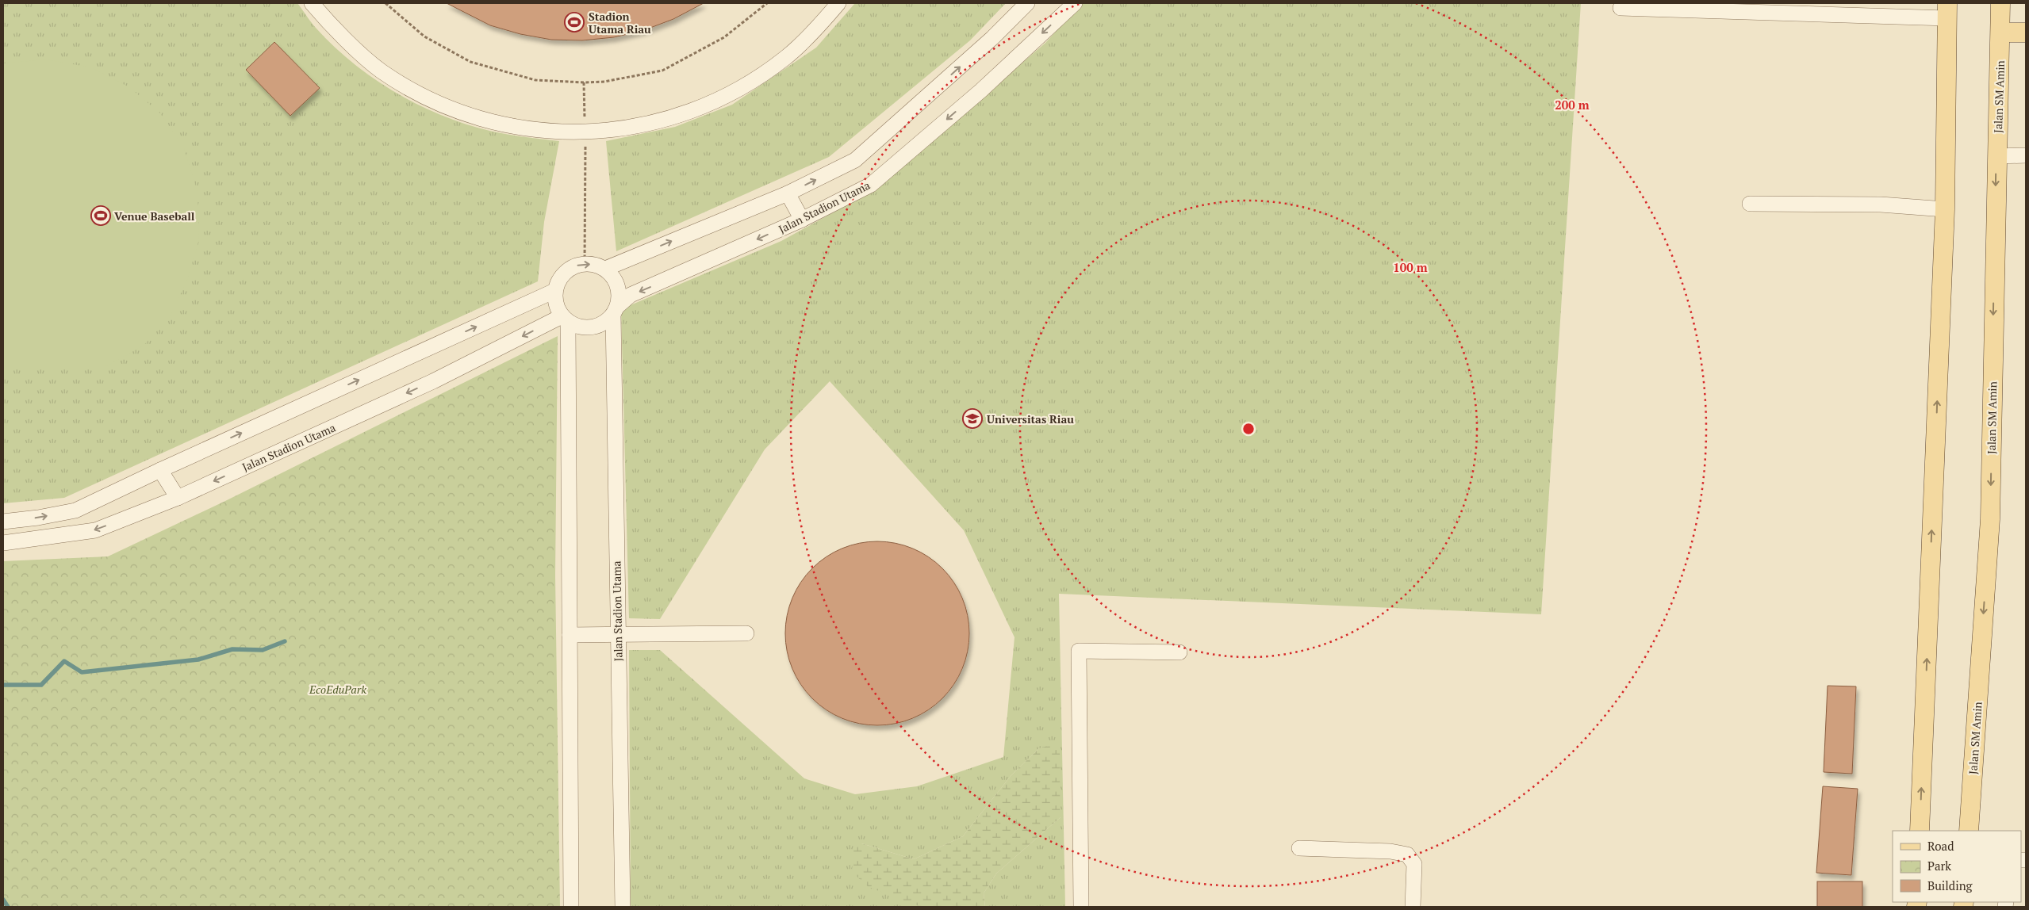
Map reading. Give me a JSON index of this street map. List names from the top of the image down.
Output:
{
  "streets": {
    "main road": ["Jalan SM Amin"],
    "street": ["Jalan Stadion Utama"]
  },
  "parks": ["EcoEduPark"],
  "places": {
    "sports": ["Stadion Utama Riau", "Venue Baseball"],
    "school or university": ["Universitas Riau"]
  },
  "legend": ["Road", "Park", "Building"],
  "rings": ["200 m", "100 m"]
}
